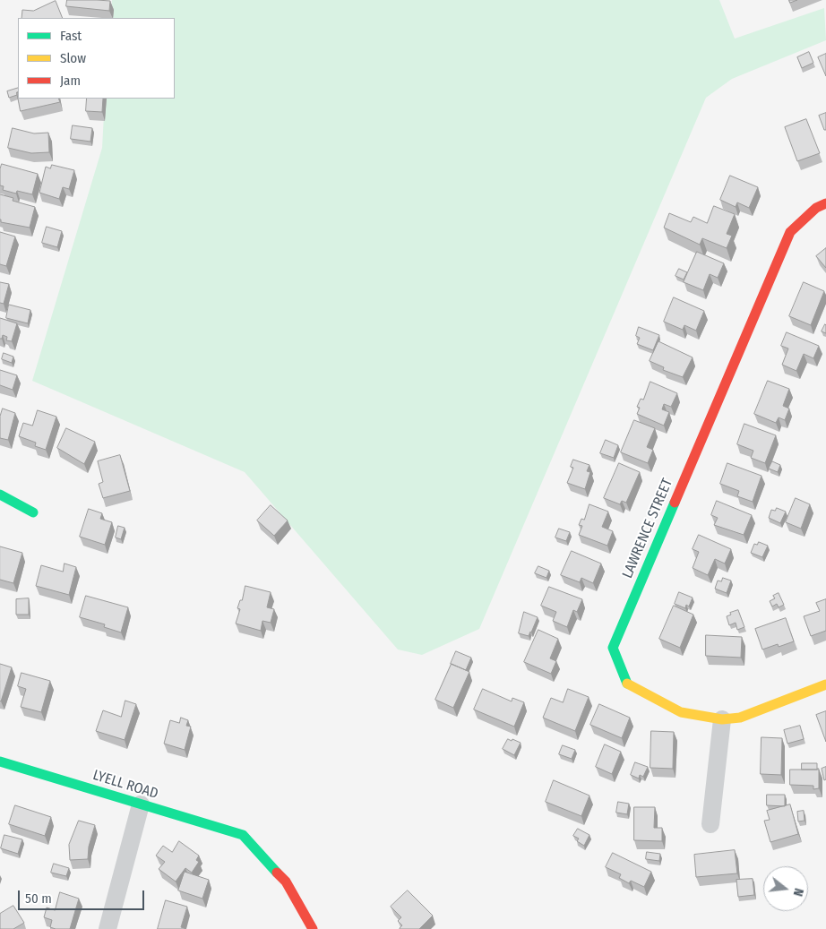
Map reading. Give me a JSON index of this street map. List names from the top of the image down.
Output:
{
  "streets": {
    "street": ["LAWRENCE STREET", "LYELL ROAD"]
  },
  "legend": ["Fast", "Slow", "Jam"],
  "scale_bar": "50 m",
  "north": "right"
}
